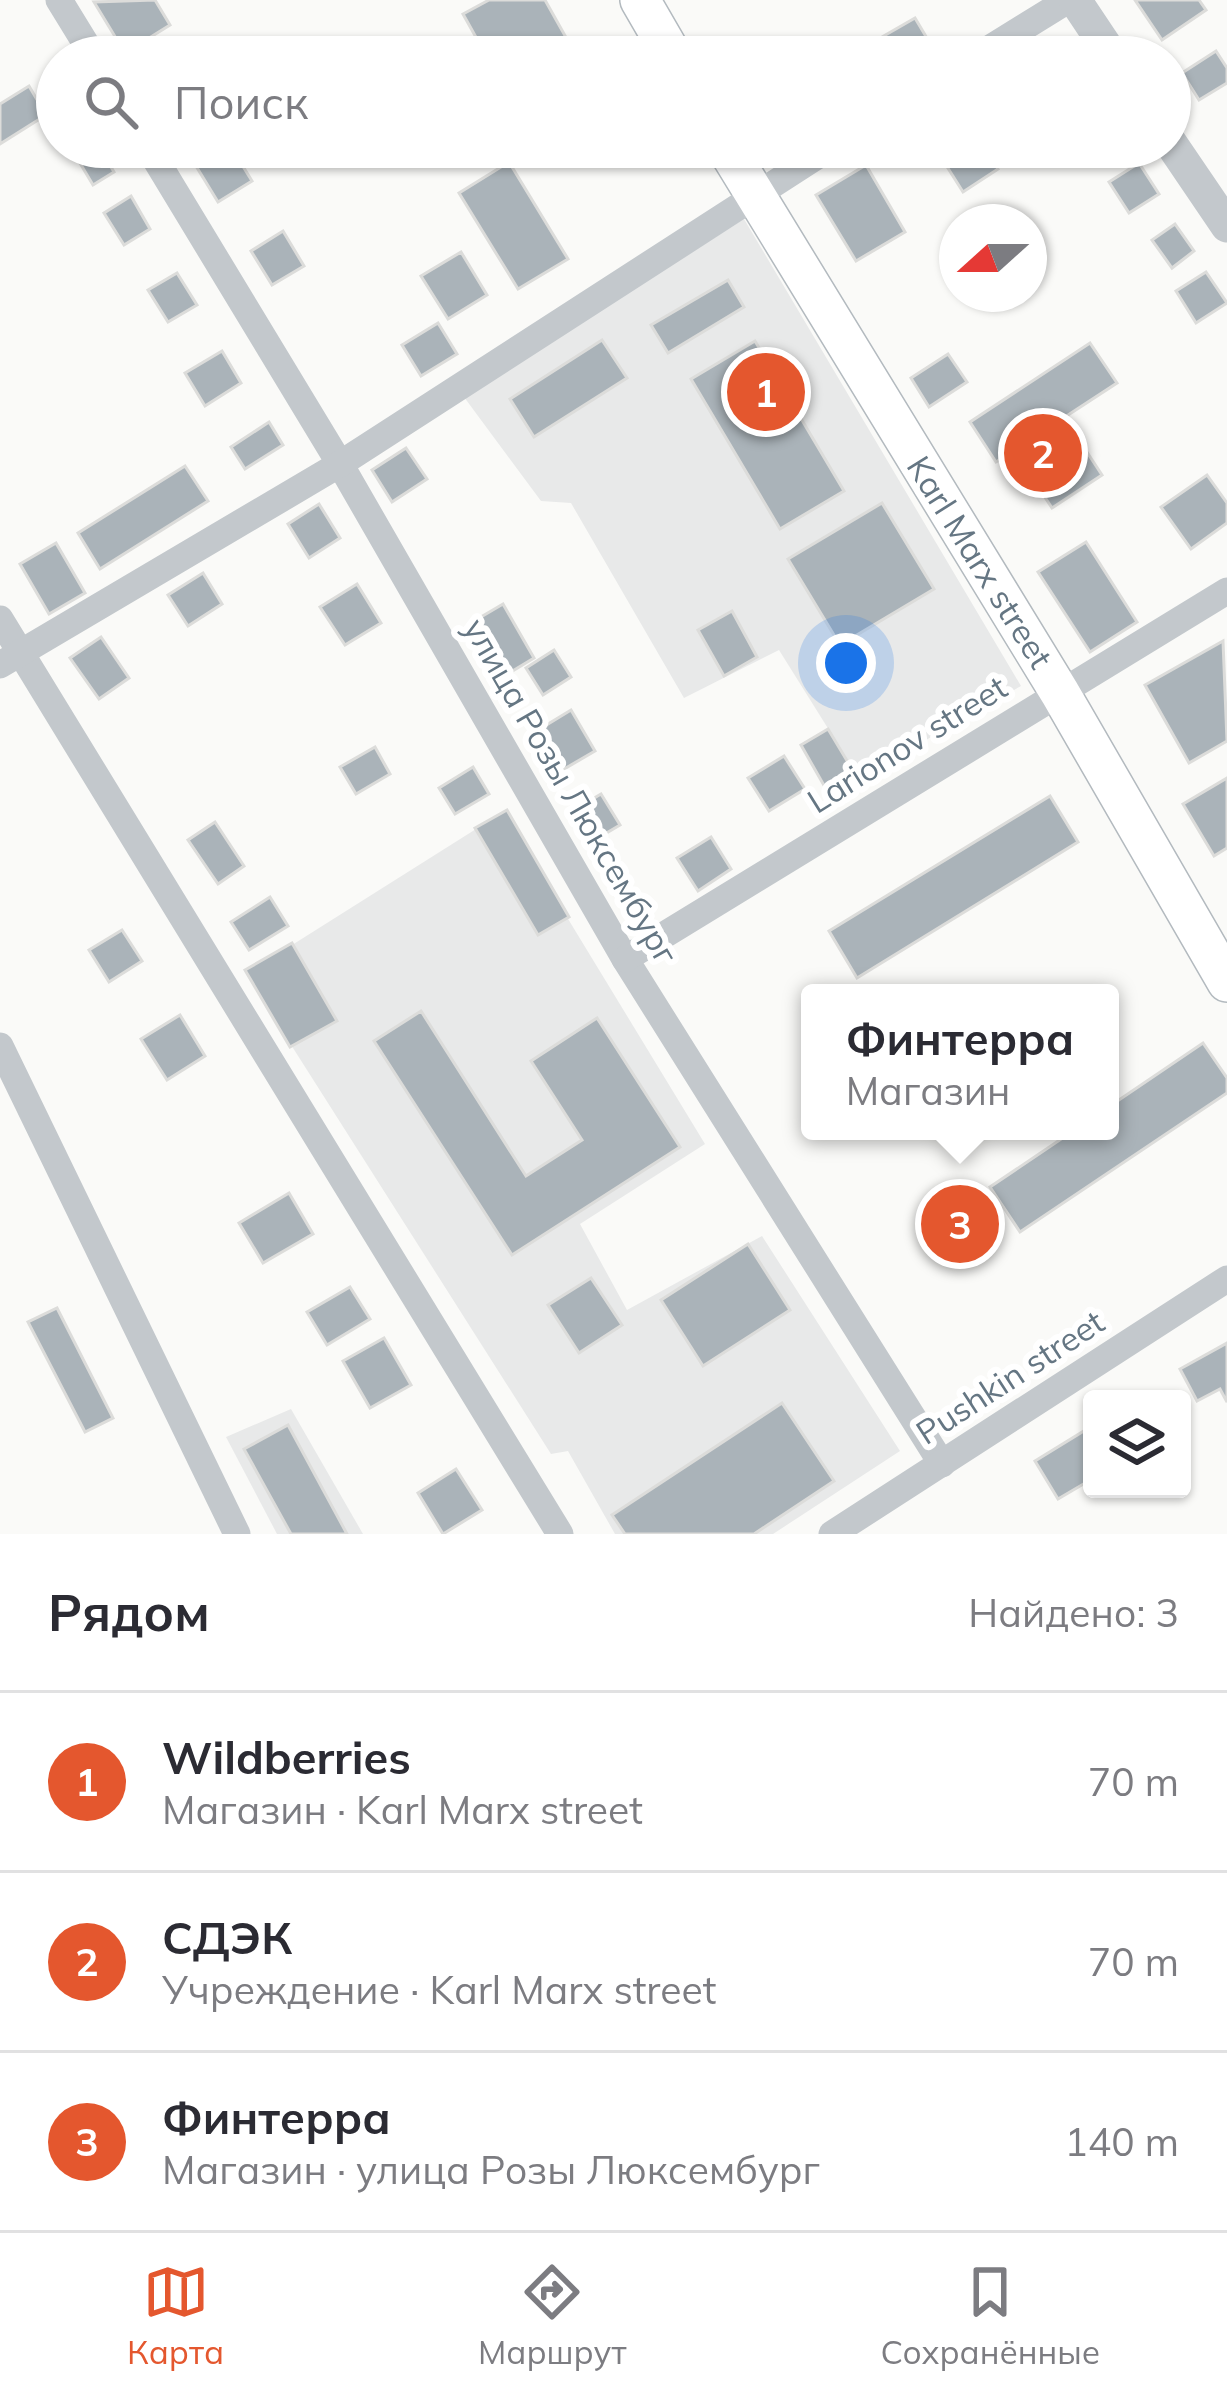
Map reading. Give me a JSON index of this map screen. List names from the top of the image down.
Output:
{
  "streets": {
    "main road": ["Karl Marx street"],
    "street": ["Larionov street", "улица Розы Люксембург", "Pushkin street"]
  },
  "crossings": [
    ["Karl Marx street", "Larionov street"],
    ["Larionov street", "улица Розы Люксембург"],
    ["улица Розы Люксембург", "Pushkin street"]
  ],
  "north": "left",
  "page": {
    "search": "Поиск",
    "pins": ["1", "2", "3"],
    "popup": ["Финтерра", "Магазин"],
    "heading": ["Рядом", "Найдено: 3"],
    "list": [
      {
        "mark": "1",
        "name": "Wildberries",
        "note": "Магазин · Karl Marx street",
        "value": "70 m"
      },
      {
        "mark": "2",
        "name": "СДЭК",
        "note": "Учреждение · Karl Marx street",
        "value": "70 m"
      },
      {
        "mark": "3",
        "name": "Финтерра",
        "note": "Магазин · улица Розы Люксембург",
        "value": "140 m"
      }
    ],
    "nav": ["Карта", "Маршрут", "Сохранённые"]
  }
}
